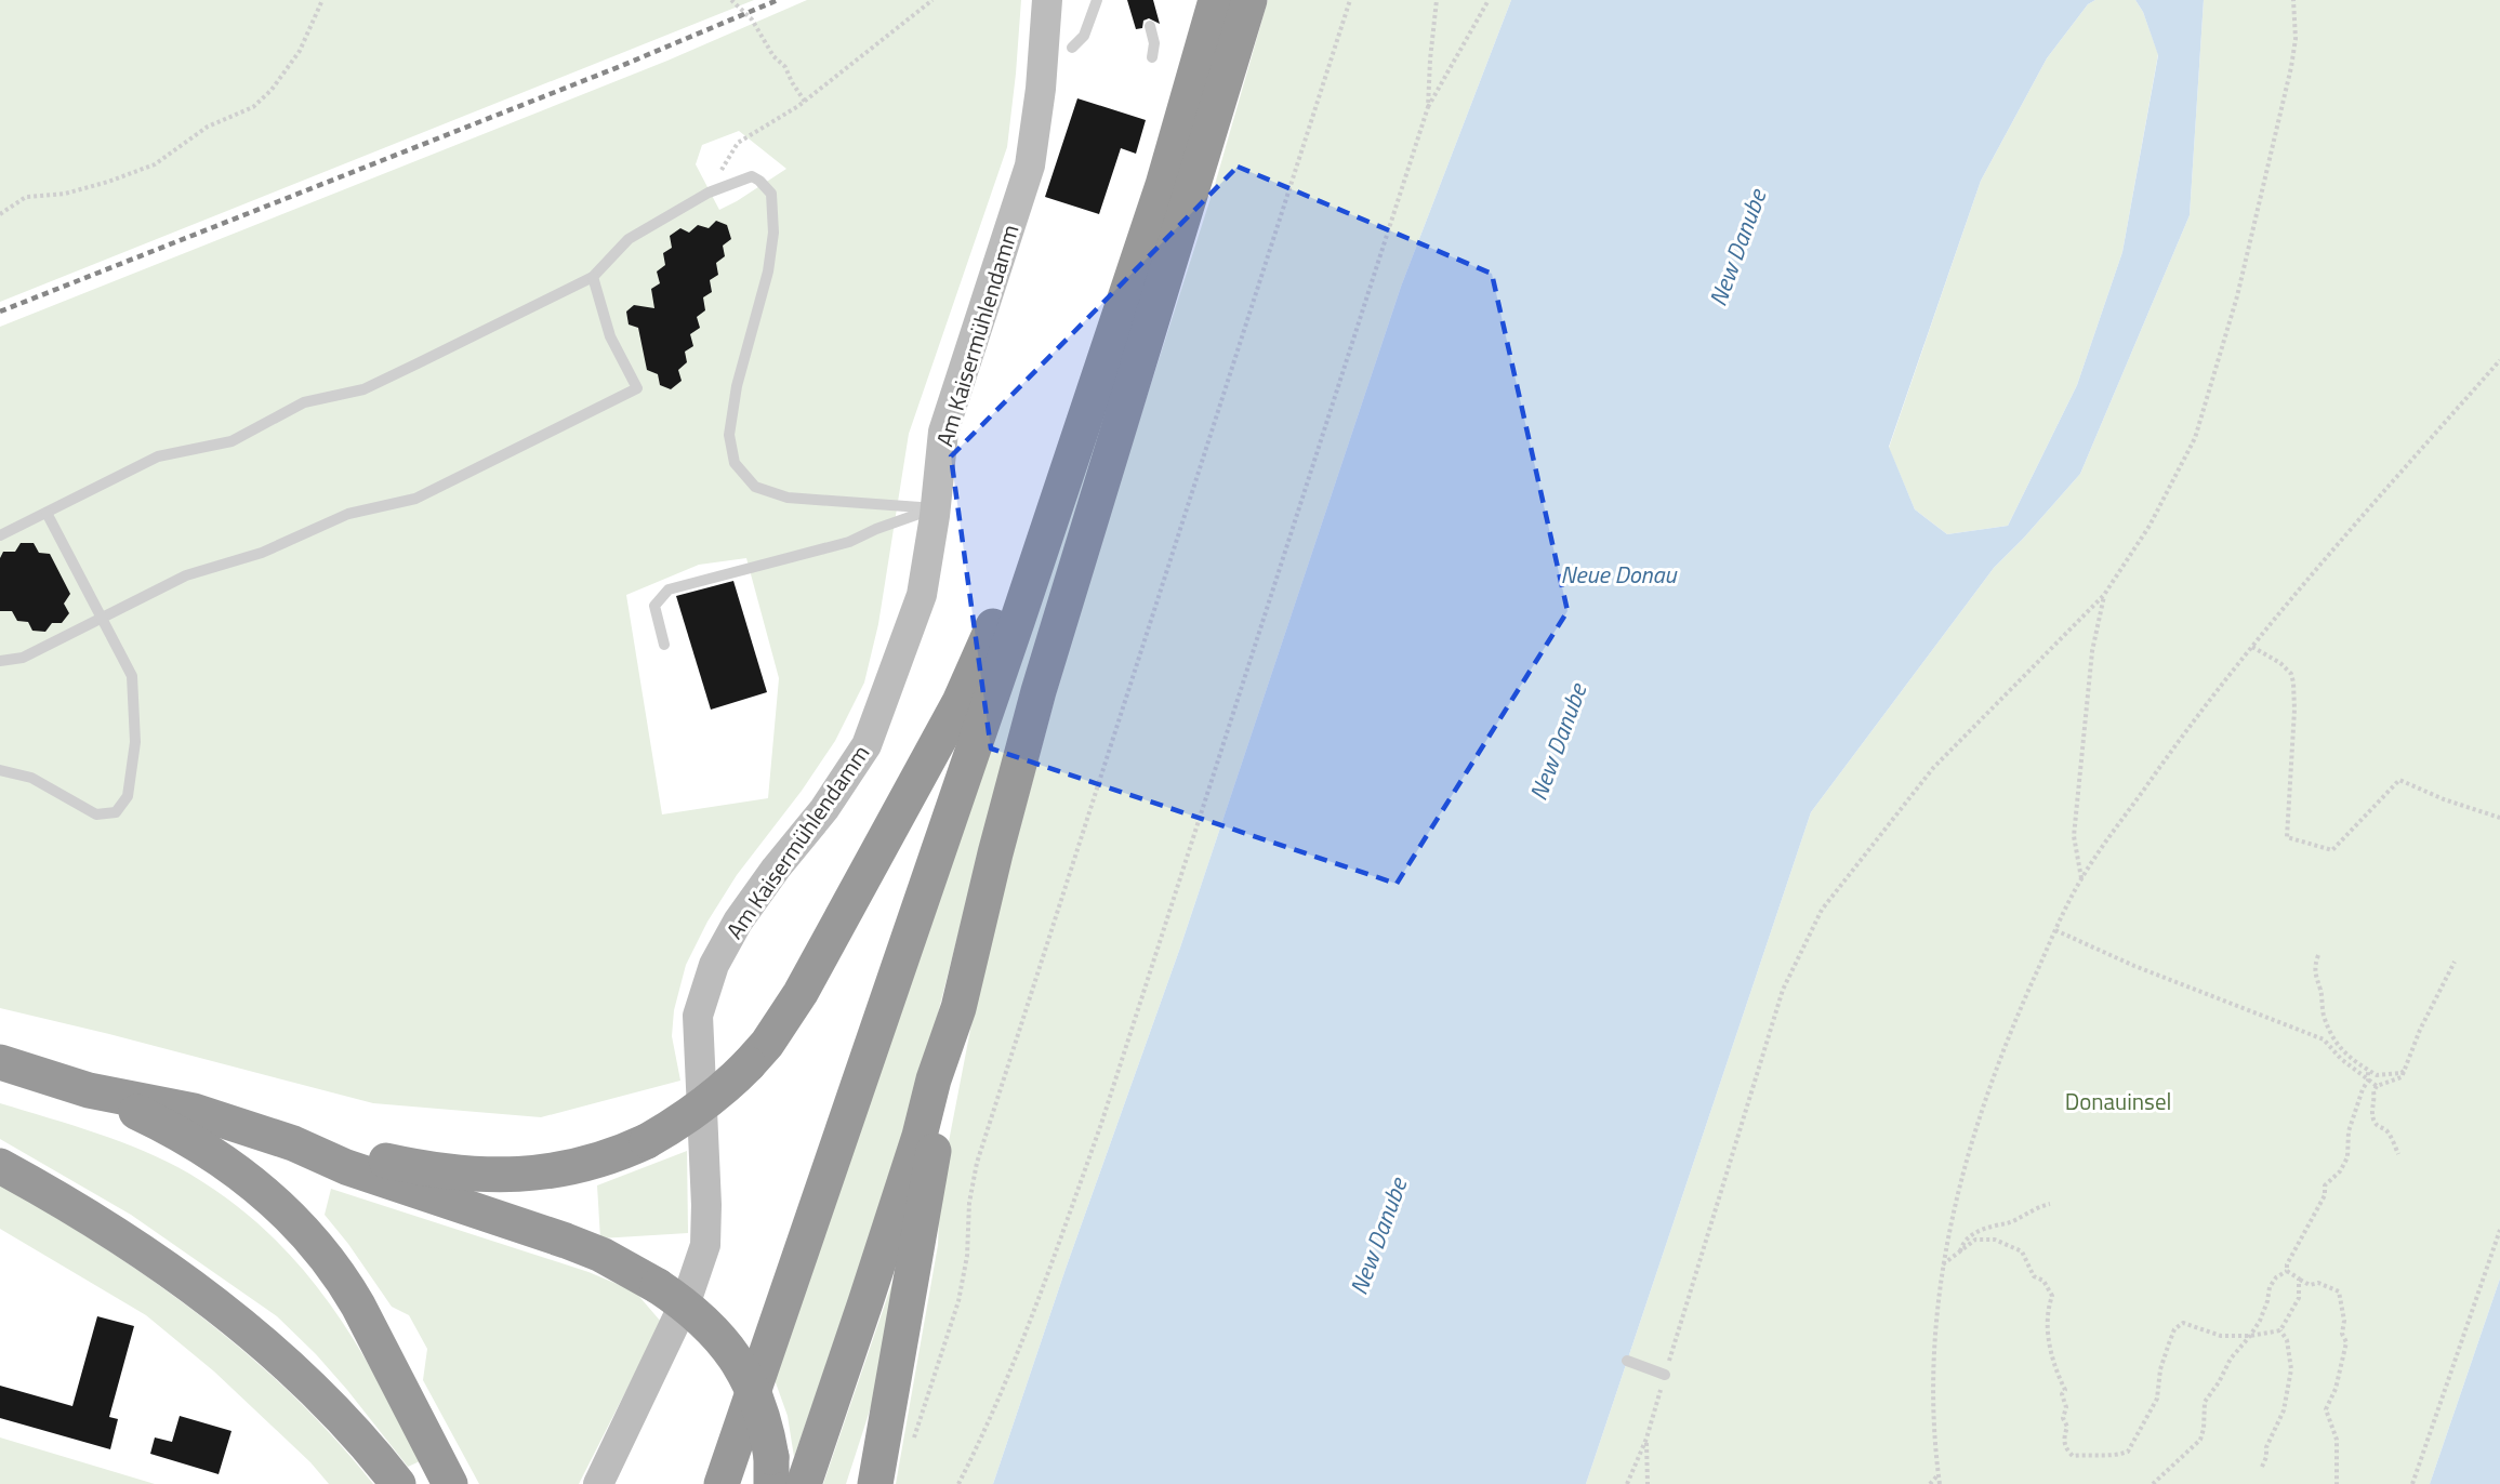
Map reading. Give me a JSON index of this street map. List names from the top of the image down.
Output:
{
  "streets": {
    "street": ["Am Kaisermühlendamm"]
  },
  "water": ["New Danube", "Neue Donau"],
  "parks": ["Donauinsel"]
}
